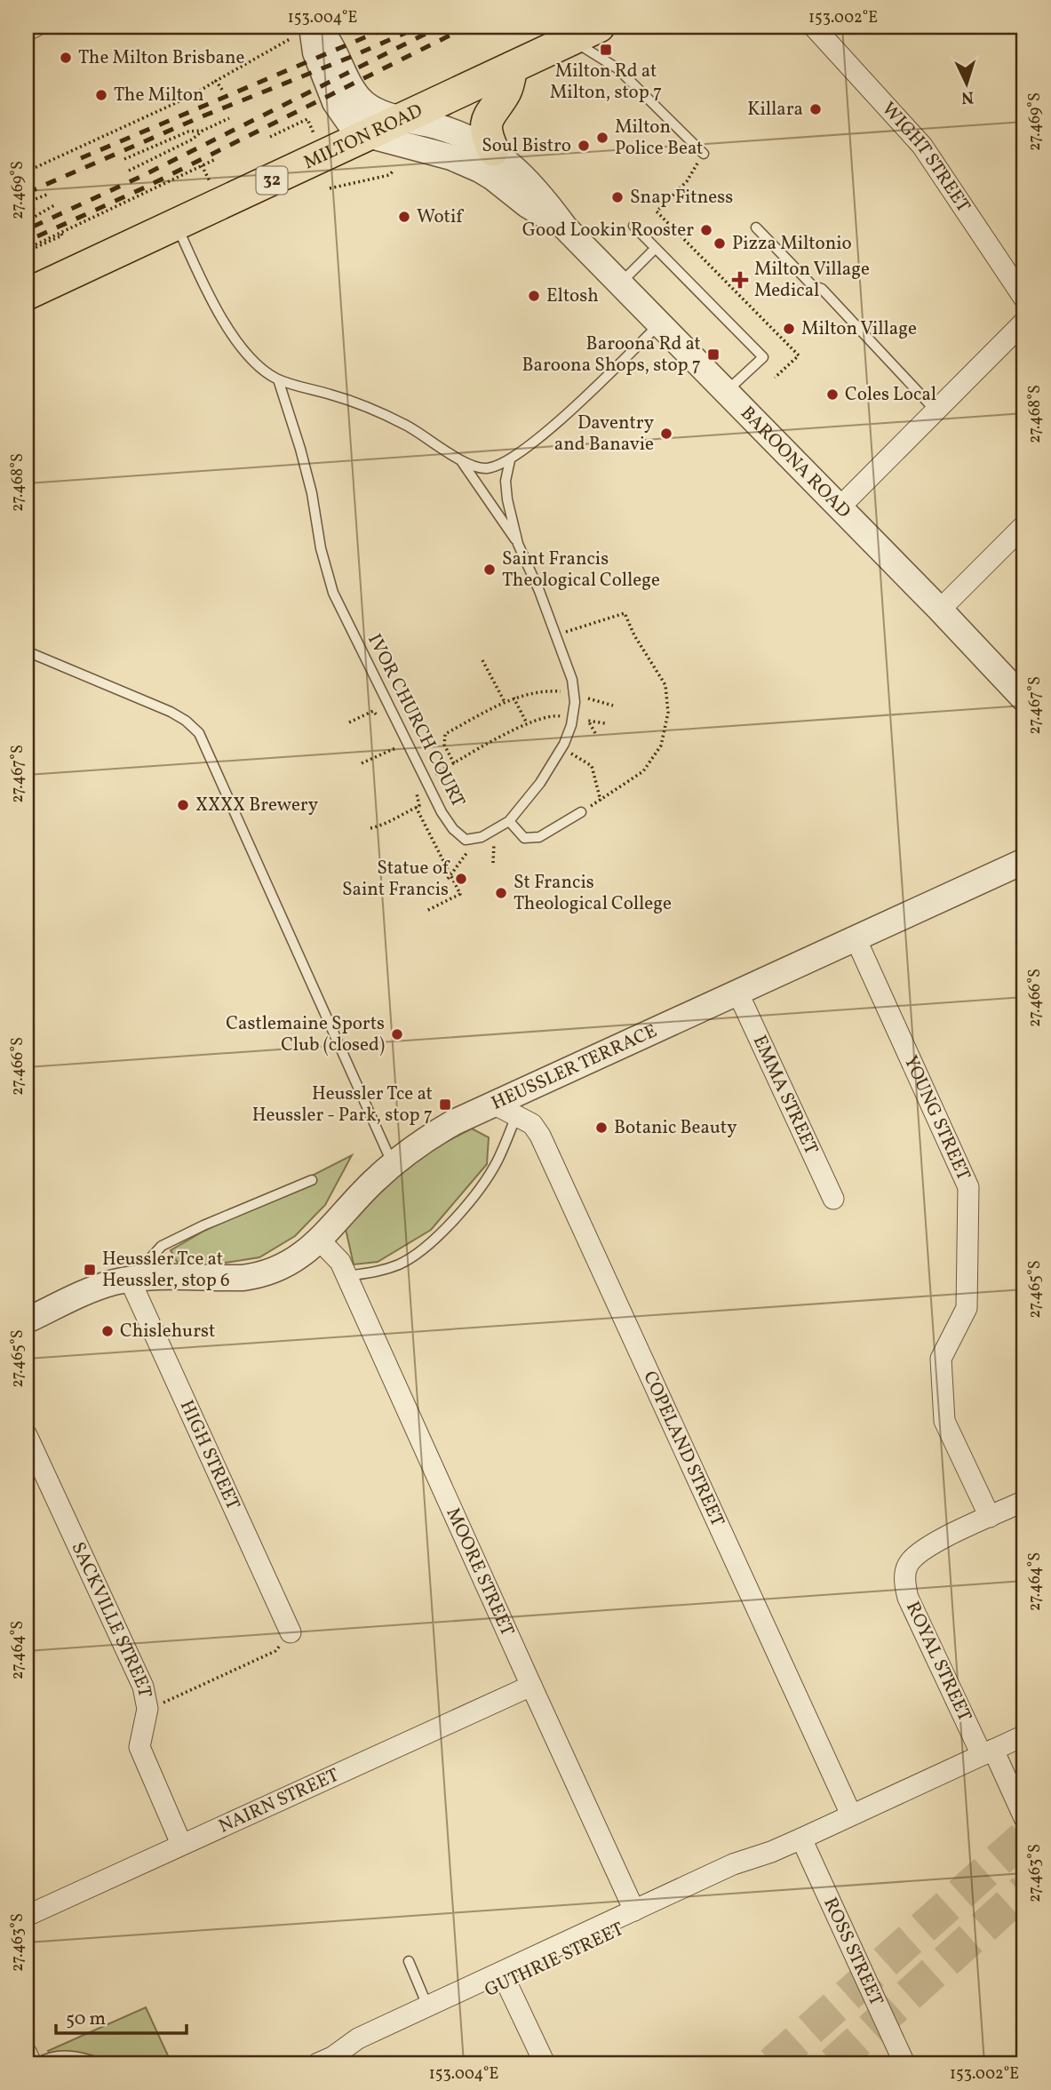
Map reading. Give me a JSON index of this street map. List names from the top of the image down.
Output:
{
  "streets": {
    "main road": ["MILTON ROAD", "32"],
    "street": [
      "WIGHT STREET",
      "BAROONA ROAD",
      "HEUSSLER TERRACE",
      "EMMA STREET",
      "YOUNG STREET",
      "COPELAND STREET",
      "HIGH STREET",
      "MOORE STREET",
      "SACKVILLE STREET",
      "ROYAL STREET",
      "NAIRN STREET",
      "ROSS STREET",
      "GUTHRIE STREET"
    ],
    "lane": ["IVOR CHURCH COURT"]
  },
  "crossings": [
    ["MILTON ROAD", "BAROONA ROAD"],
    ["HEUSSLER TERRACE", "EMMA STREET"],
    ["HEUSSLER TERRACE", "YOUNG STREET"],
    ["HEUSSLER TERRACE", "COPELAND STREET"],
    ["HEUSSLER TERRACE", "HIGH STREET"],
    ["HEUSSLER TERRACE", "MOORE STREET"],
    ["YOUNG STREET", "ROYAL STREET"],
    ["COPELAND STREET", "GUTHRIE STREET"],
    ["MOORE STREET", "NAIRN STREET"],
    ["MOORE STREET", "GUTHRIE STREET"],
    ["SACKVILLE STREET", "NAIRN STREET"],
    ["ROYAL STREET", "GUTHRIE STREET"],
    ["ROSS STREET", "GUTHRIE STREET"]
  ],
  "places": {
    "transit": [
      "Milton Rd at Milton, stop 7",
      "Baroona Rd at Baroona Shops, stop 7",
      "Heussler Tce at Heussler - Park, stop 7",
      "Heussler Tce at Heussler, stop 6"
    ],
    "other": [
      "The Milton Brisbane",
      "The Milton",
      "Killara",
      "Milton Police Beat",
      "Soul Bistro",
      "Snap Fitness",
      "Wotif",
      "Good Lookin Rooster",
      "Pizza Miltonio",
      "Eltosh",
      "Milton Village",
      "Coles Local",
      "Daventry and Banavie",
      "Saint Francis Theological College",
      "XXXX Brewery",
      "Statue of Saint Francis",
      "St Francis Theological College",
      "Castlemaine Sports Club (closed)",
      "Botanic Beauty",
      "Chislehurst"
    ],
    "health": ["Milton Village Medical"]
  },
  "scale_bar": "50 m",
  "north": "bottom",
  "coordinates": [
    "153.004°E",
    "153.002°E",
    "27.469°S",
    "27.468°S",
    "27.467°S",
    "27.466°S",
    "27.465°S",
    "27.464°S",
    "27.463°S"
  ]
}
